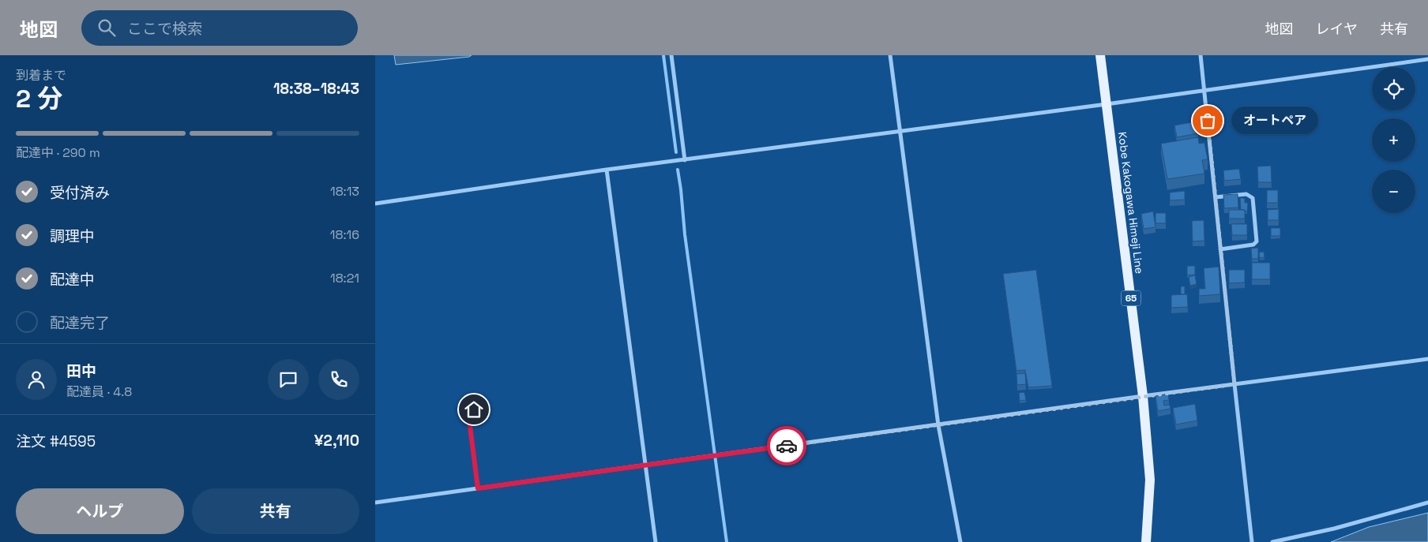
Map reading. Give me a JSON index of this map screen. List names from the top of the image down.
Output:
{
  "streets": {
    "main road": ["Kobe Kakogawa Himeji Line", "65"]
  },
  "places": ["オートペア"],
  "page": {
    "header": "地図",
    "search": "ここで検索",
    "nav": ["地図", "レイヤ", "共有"],
    "heading": ["2 分", "到着まで", "18:38–18:43"],
    "panel": [
      "田中",
      "配達員 · 4.8",
      "注文 #4595",
      "¥2,110"
    ],
    "map_buttons": ["+", "−"],
    "bubble": "オートペア",
    "bar": "配達中 · 290 m",
    "list": [
      ["受付済み", "18:13"],
      ["調理中", "18:16"],
      ["配達中", "18:21"],
      "配達完了"
    ],
    "buttons": ["ヘルプ", "共有"]
  }
}
